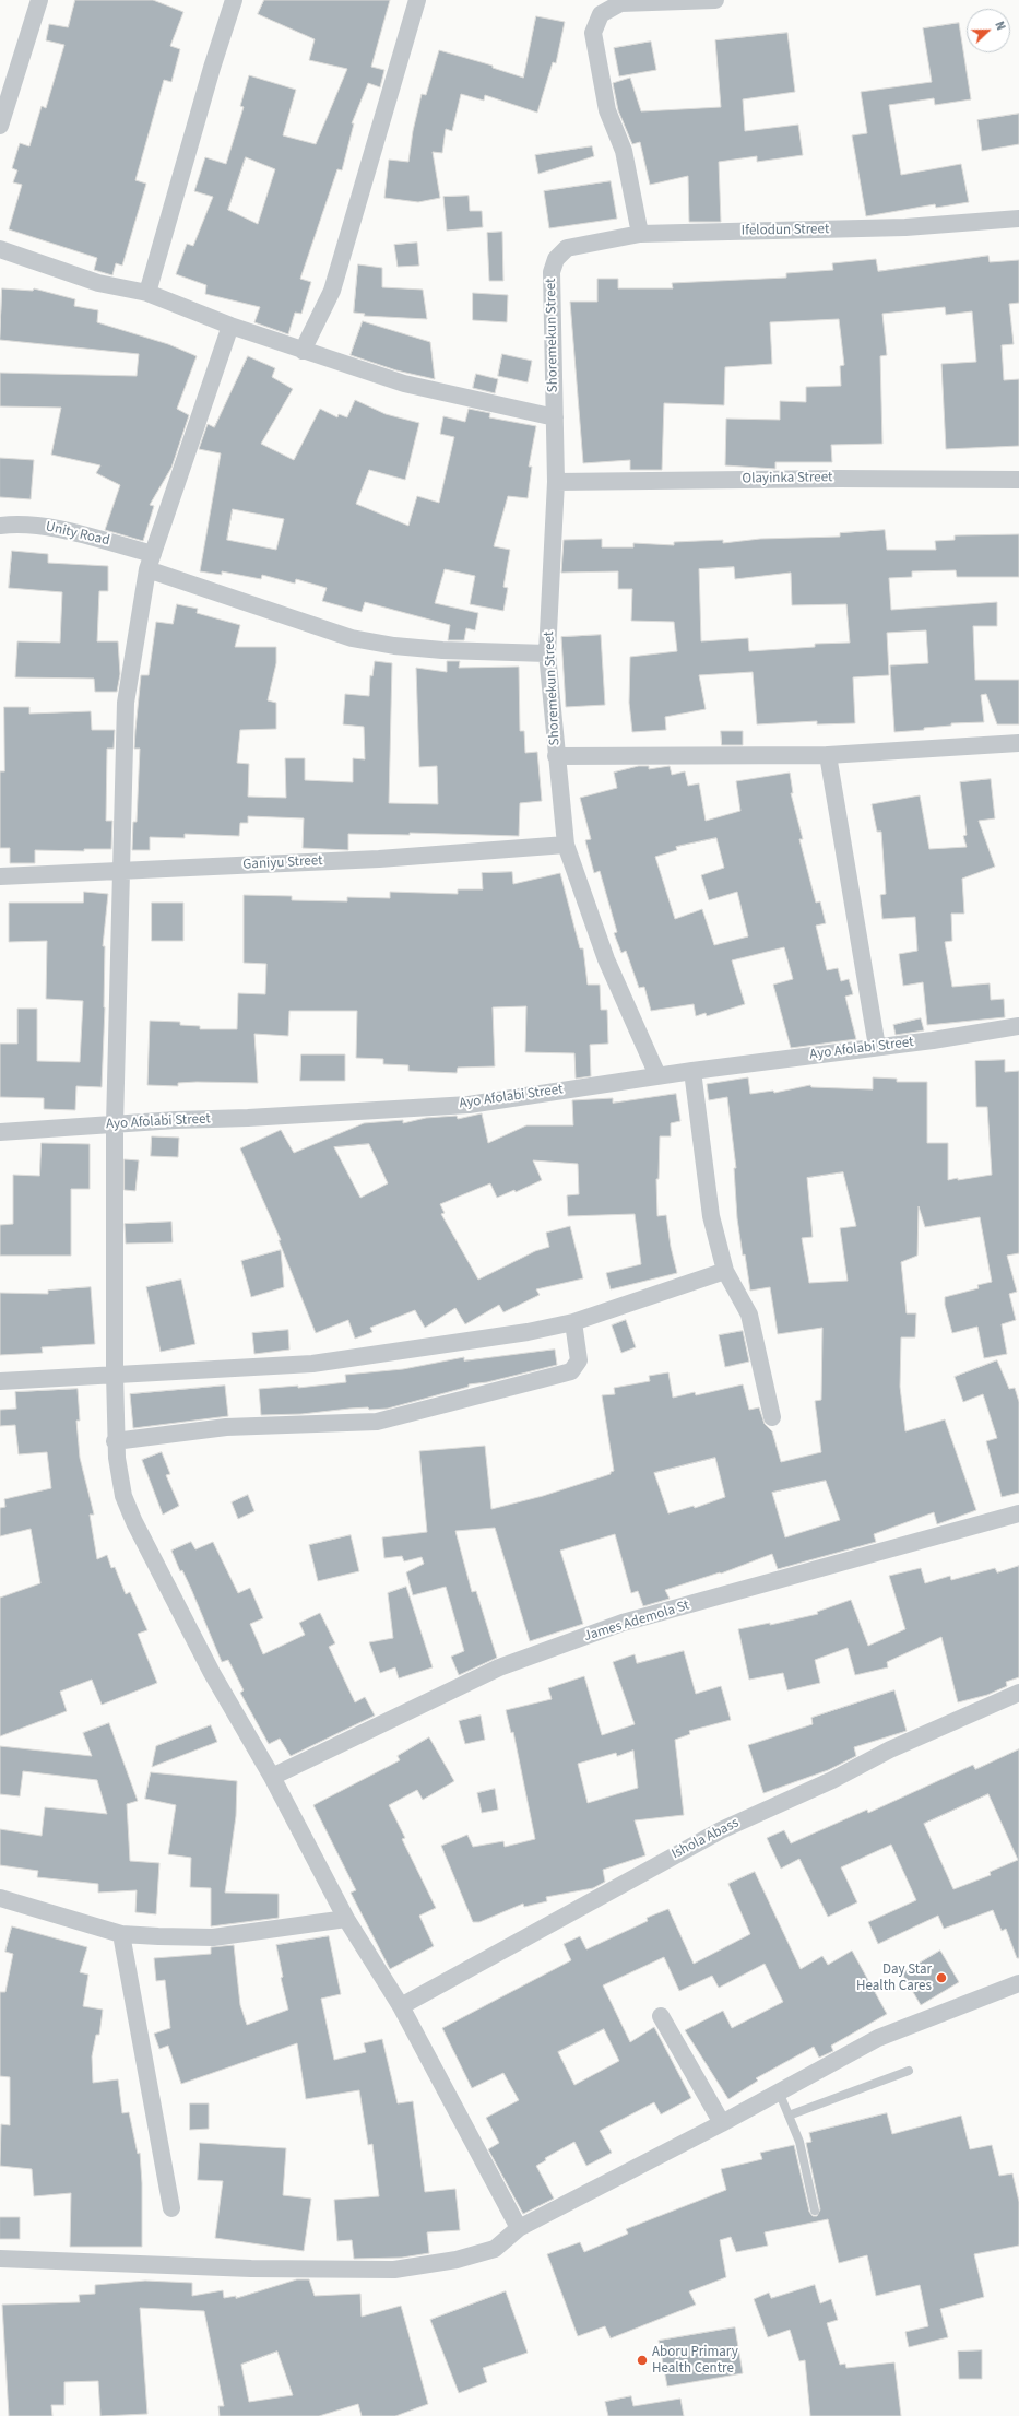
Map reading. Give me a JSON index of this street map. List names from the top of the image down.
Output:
{
  "streets": {
    "street": [
      "Ifelodun Street",
      "Shoremekun Street",
      "Olayinka Street",
      "Unity Road",
      "Ganiyu Street",
      "Ayo Afolabi Street",
      "James Ademola St",
      "Ishola Abass"
    ]
  },
  "crossings": [
    ["Ifelodun Street", "Shoremekun Street"],
    ["Shoremekun Street", "Olayinka Street"],
    ["Shoremekun Street", "Unity Road"],
    ["Shoremekun Street", "Ganiyu Street"],
    ["Shoremekun Street", "Ayo Afolabi Street"]
  ],
  "places": ["Day Star Health Cares", "Aboru Primary Health Centre"],
  "north": "right"
}
